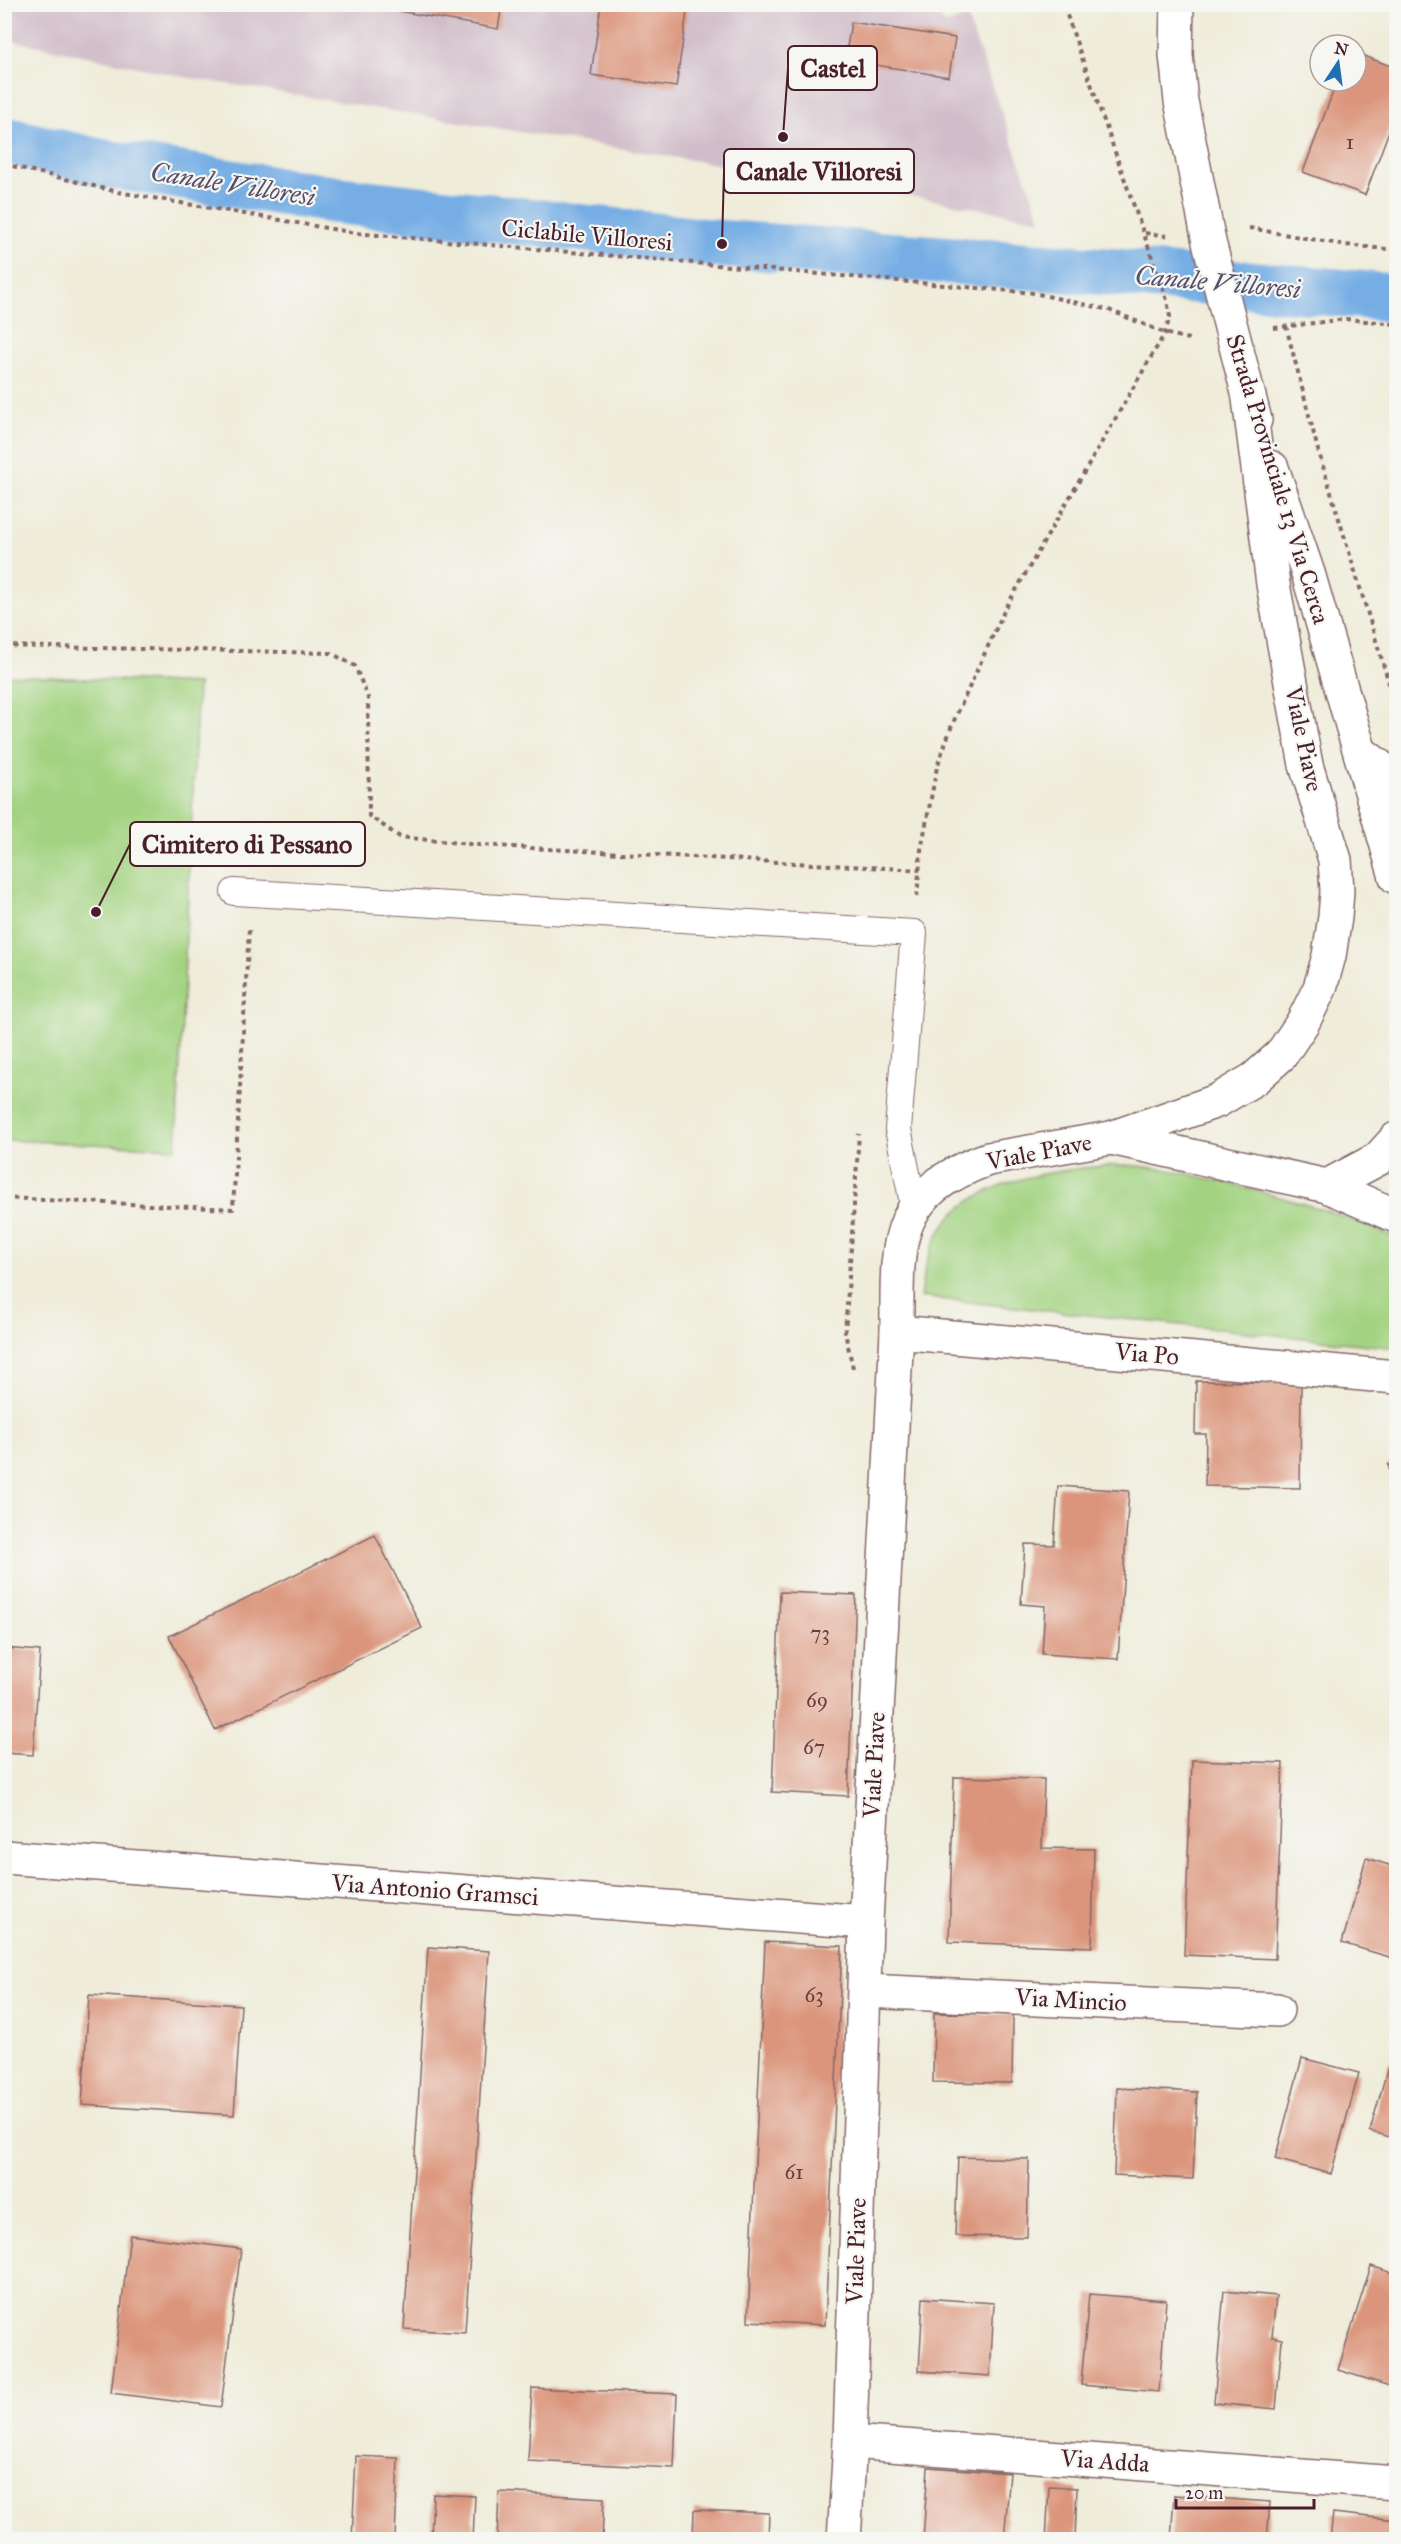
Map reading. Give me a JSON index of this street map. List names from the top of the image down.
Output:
{
  "streets": {
    "street": [
      "Strada Provinciale 13 Via Cerca",
      "Viale Piave",
      "Via Po",
      "Via Antonio Gramsci",
      "Via Mincio",
      "Via Adda"
    ],
    "path": ["Ciclabile Villoresi"]
  },
  "crossings": [
    ["Strada Provinciale 13 Via Cerca", "Viale Piave"],
    ["Viale Piave", "Via Po"],
    ["Viale Piave", "Via Antonio Gramsci"],
    ["Viale Piave", "Via Mincio"],
    ["Viale Piave", "Via Adda"]
  ],
  "water": ["Canale Villoresi"],
  "places": ["Castel", "Canale Villoresi", "Cimitero di Pessano"],
  "house_numbers": [
    "1",
    "73",
    "69",
    "67",
    "63",
    "61"
  ],
  "scale_bar": "20 m",
  "north": "top"
}
